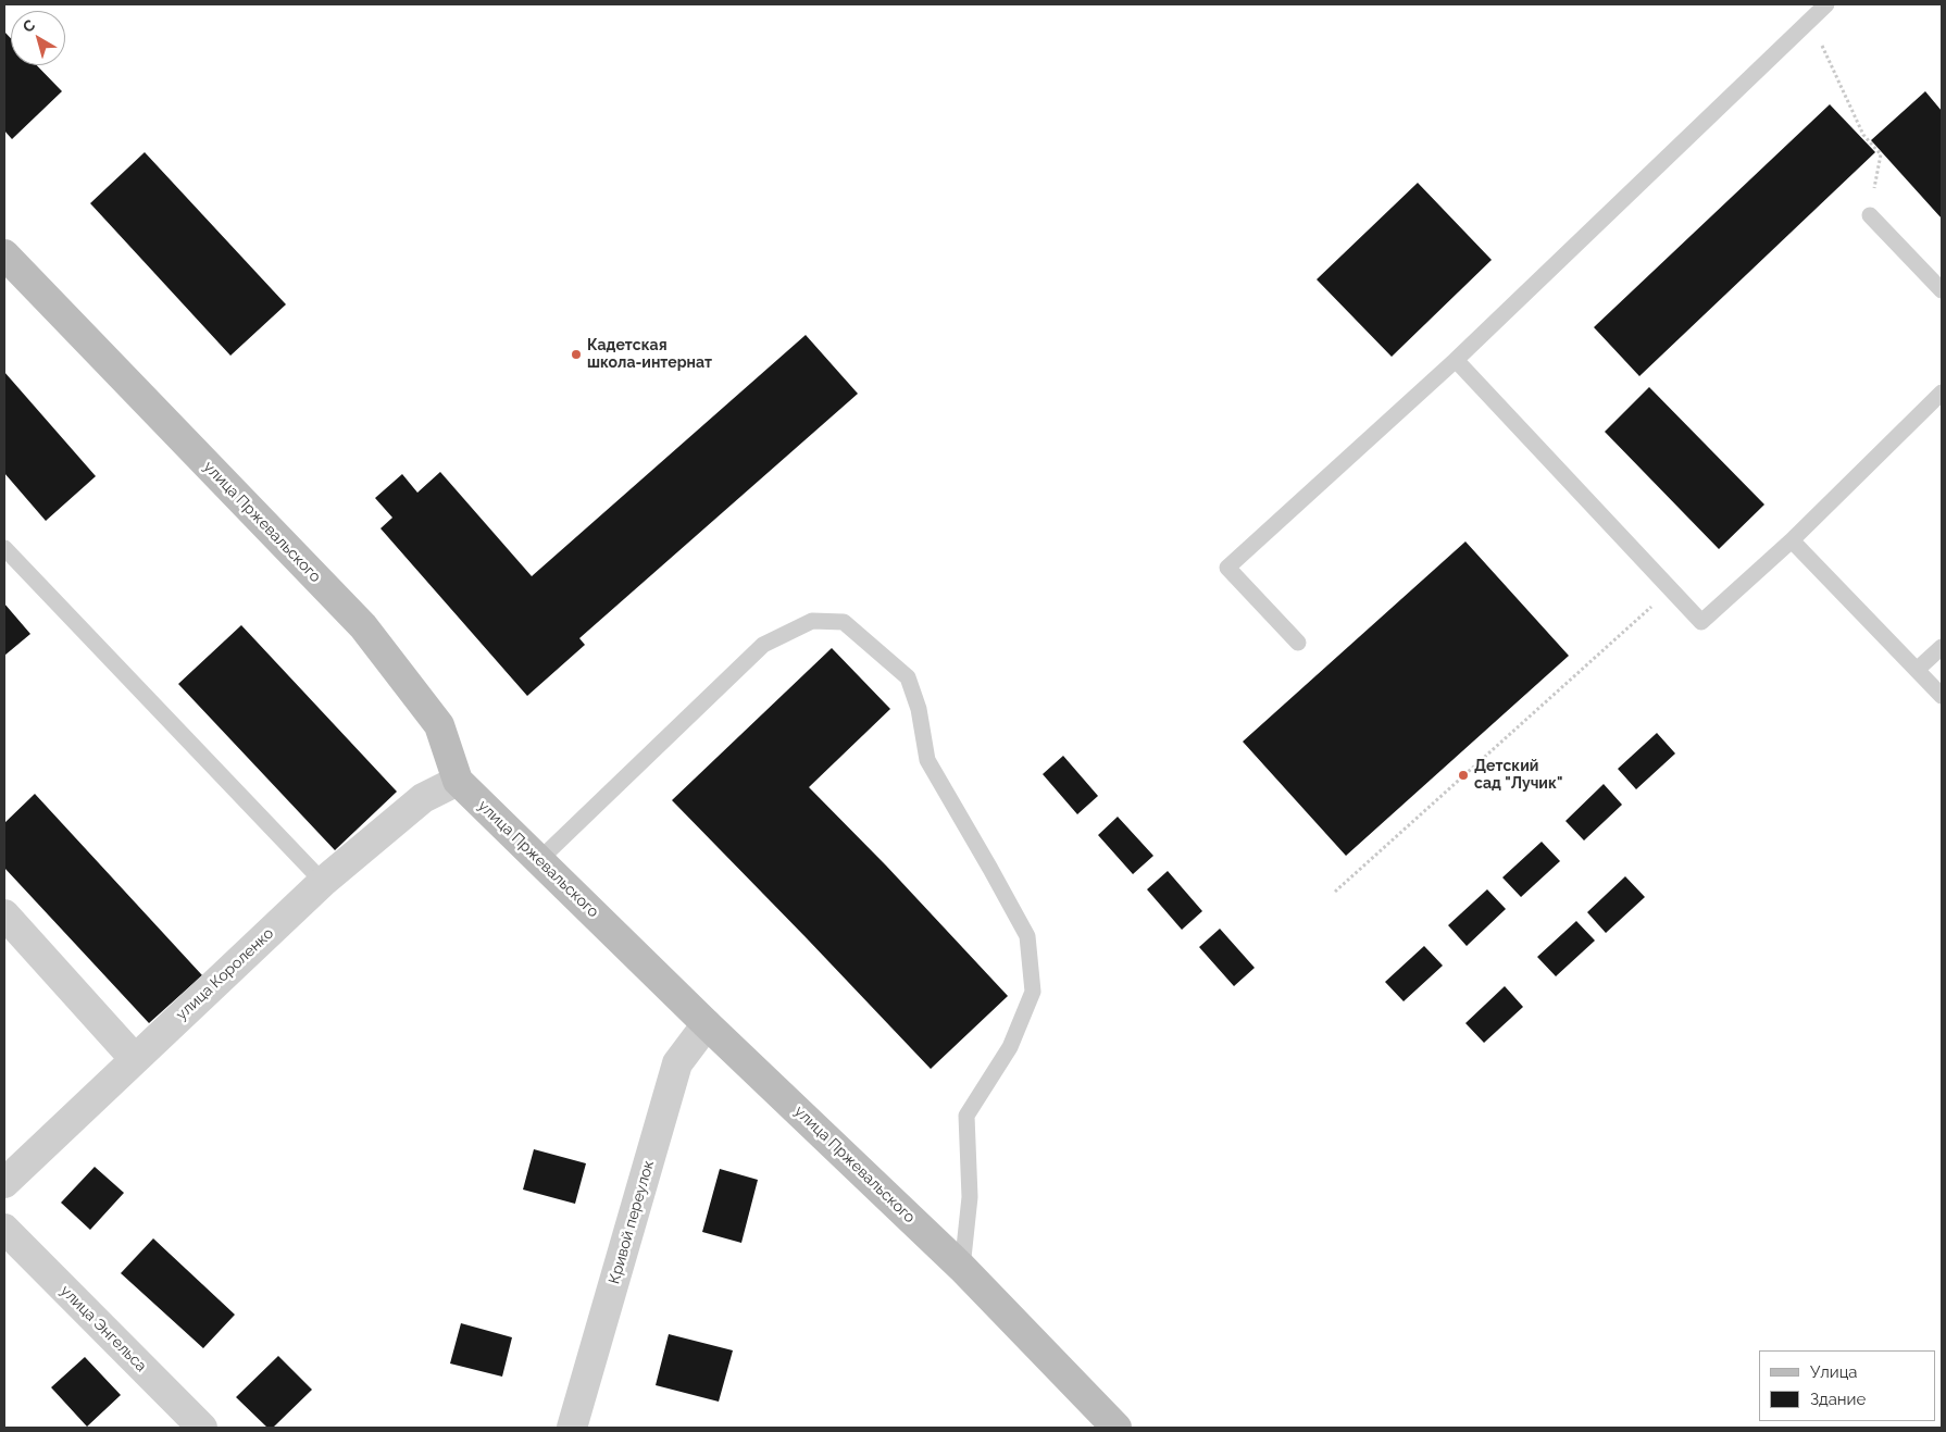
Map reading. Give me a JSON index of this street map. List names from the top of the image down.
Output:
{
  "streets": {
    "street": [
      "улица Пржевальского",
      "улица Короленко",
      "Кривой переулок",
      "улица Энгельса"
    ]
  },
  "crossings": [
    ["улица Пржевальского", "улица Короленко"],
    ["улица Пржевальского", "Кривой переулок"]
  ],
  "places": ["Кадетская школа-интернат", "Детский сад \"Лучик\""],
  "legend": ["Улица", "Здание"],
  "north": "top left"
}
